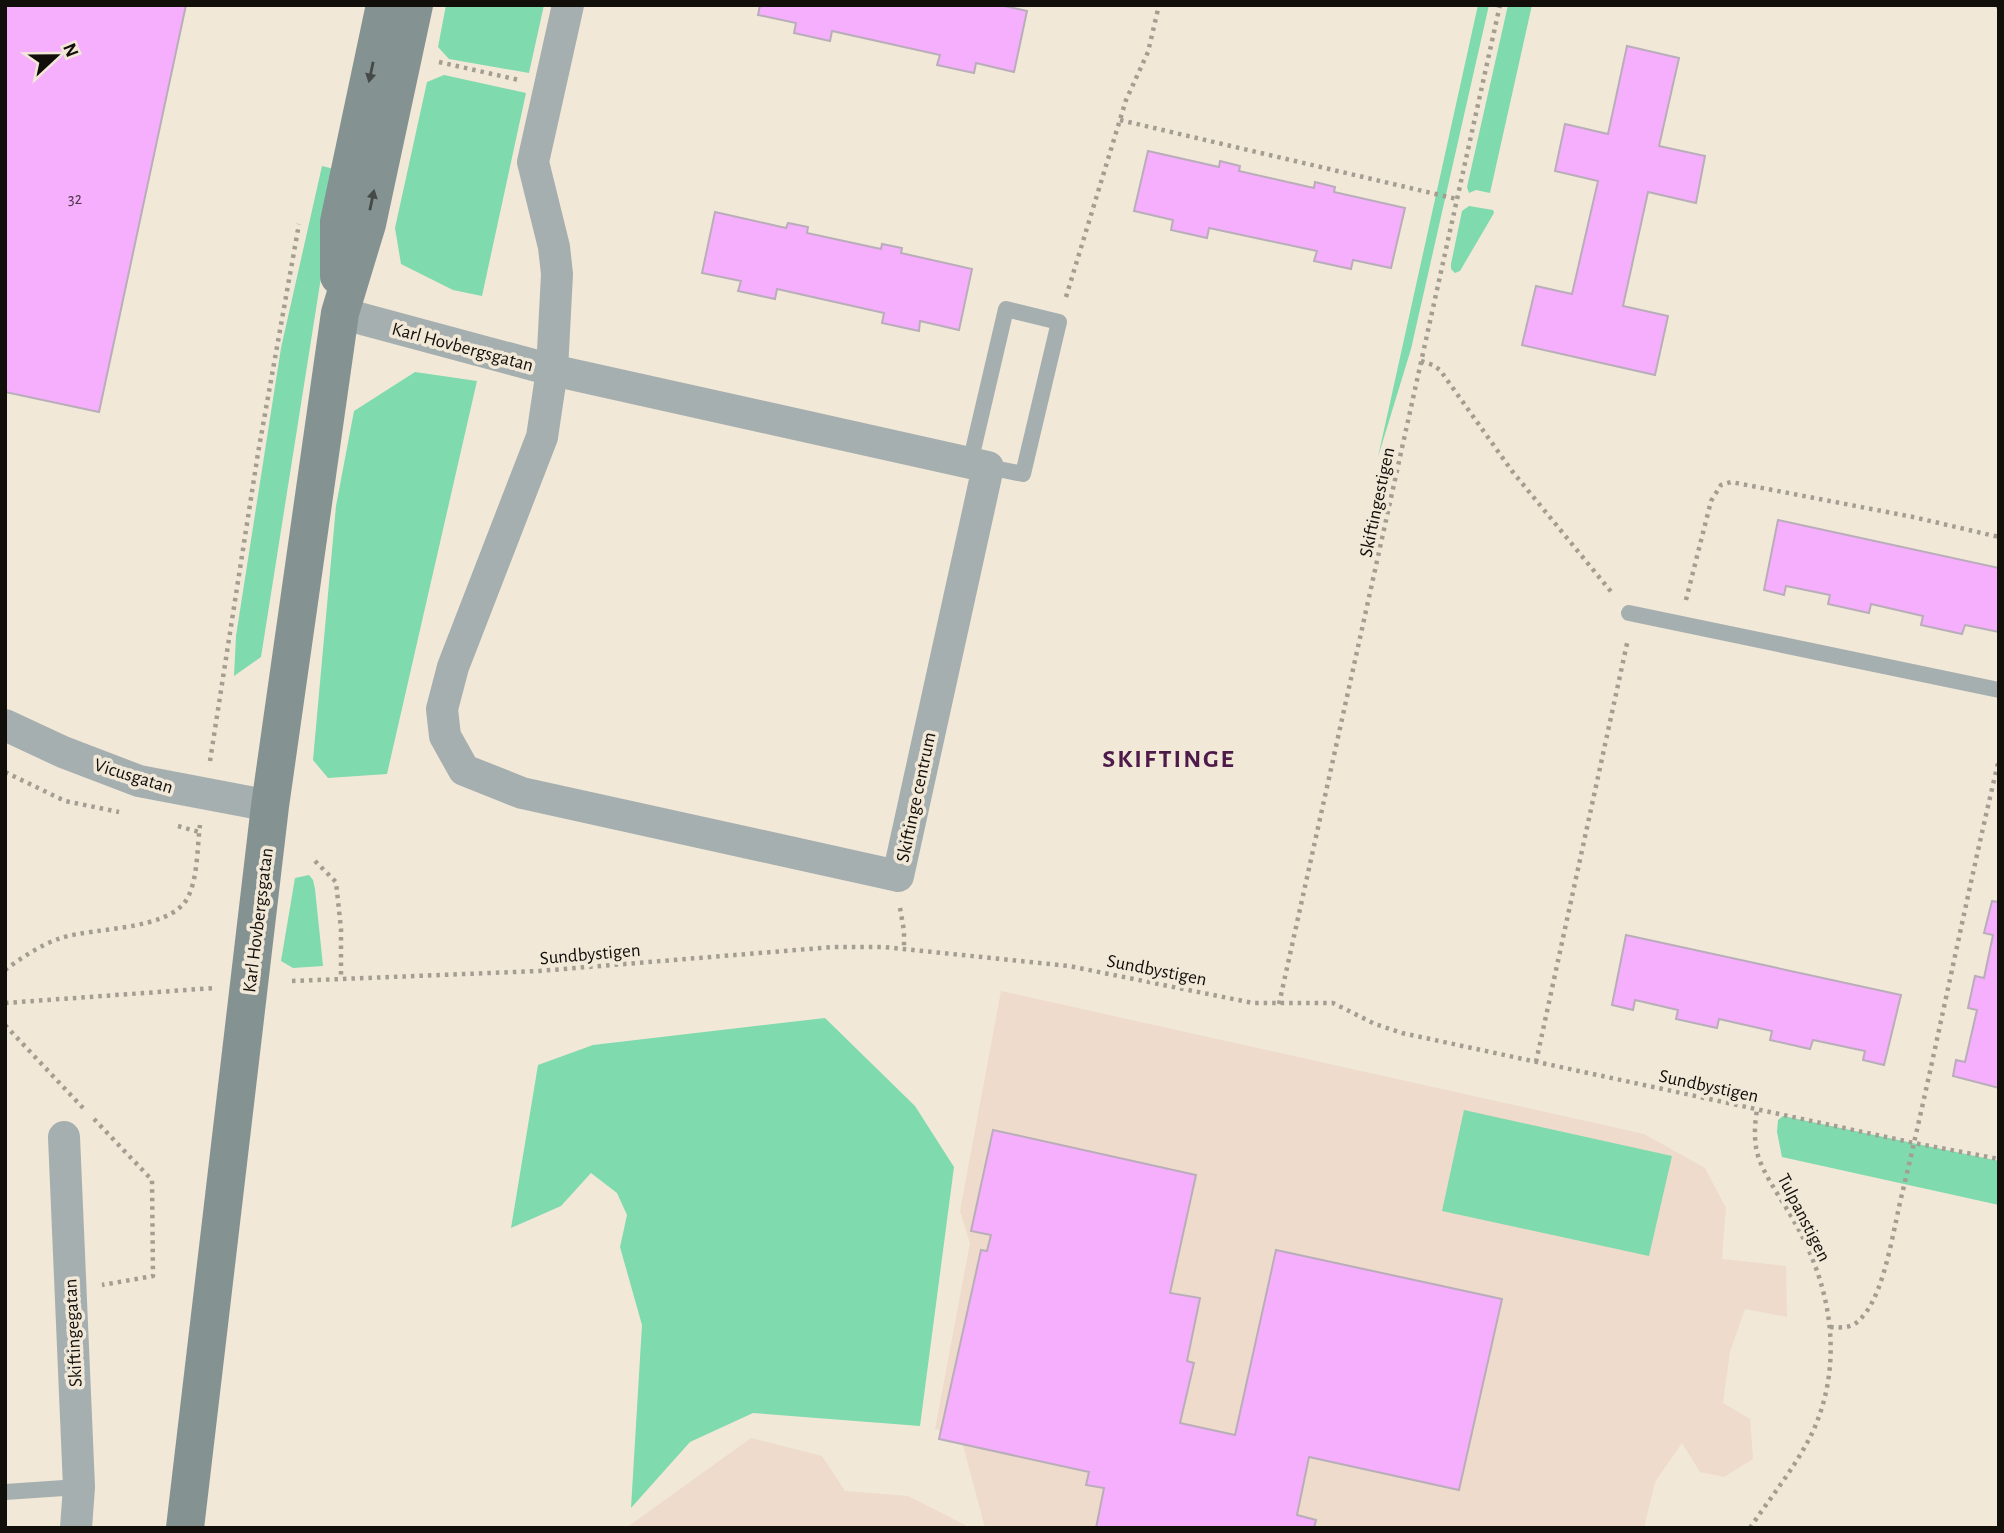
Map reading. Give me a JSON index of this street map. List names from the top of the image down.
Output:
{
  "streets": {
    "street": [
      "Karl Hovbergsgatan",
      "Vicusgatan",
      "Skiftinge centrum",
      "Skiftingegatan"
    ],
    "path": ["Skiftingestigen", "Sundbystigen", "Tulpanstigen"]
  },
  "crossings": [
    ["Karl Hovbergsgatan", "Vicusgatan"],
    ["Karl Hovbergsgatan", "Skiftinge centrum"],
    ["Skiftingestigen", "Sundbystigen"],
    ["Sundbystigen", "Tulpanstigen"]
  ],
  "districts": ["SKIFTINGE"],
  "house_numbers": ["32"],
  "north": "right"
}
